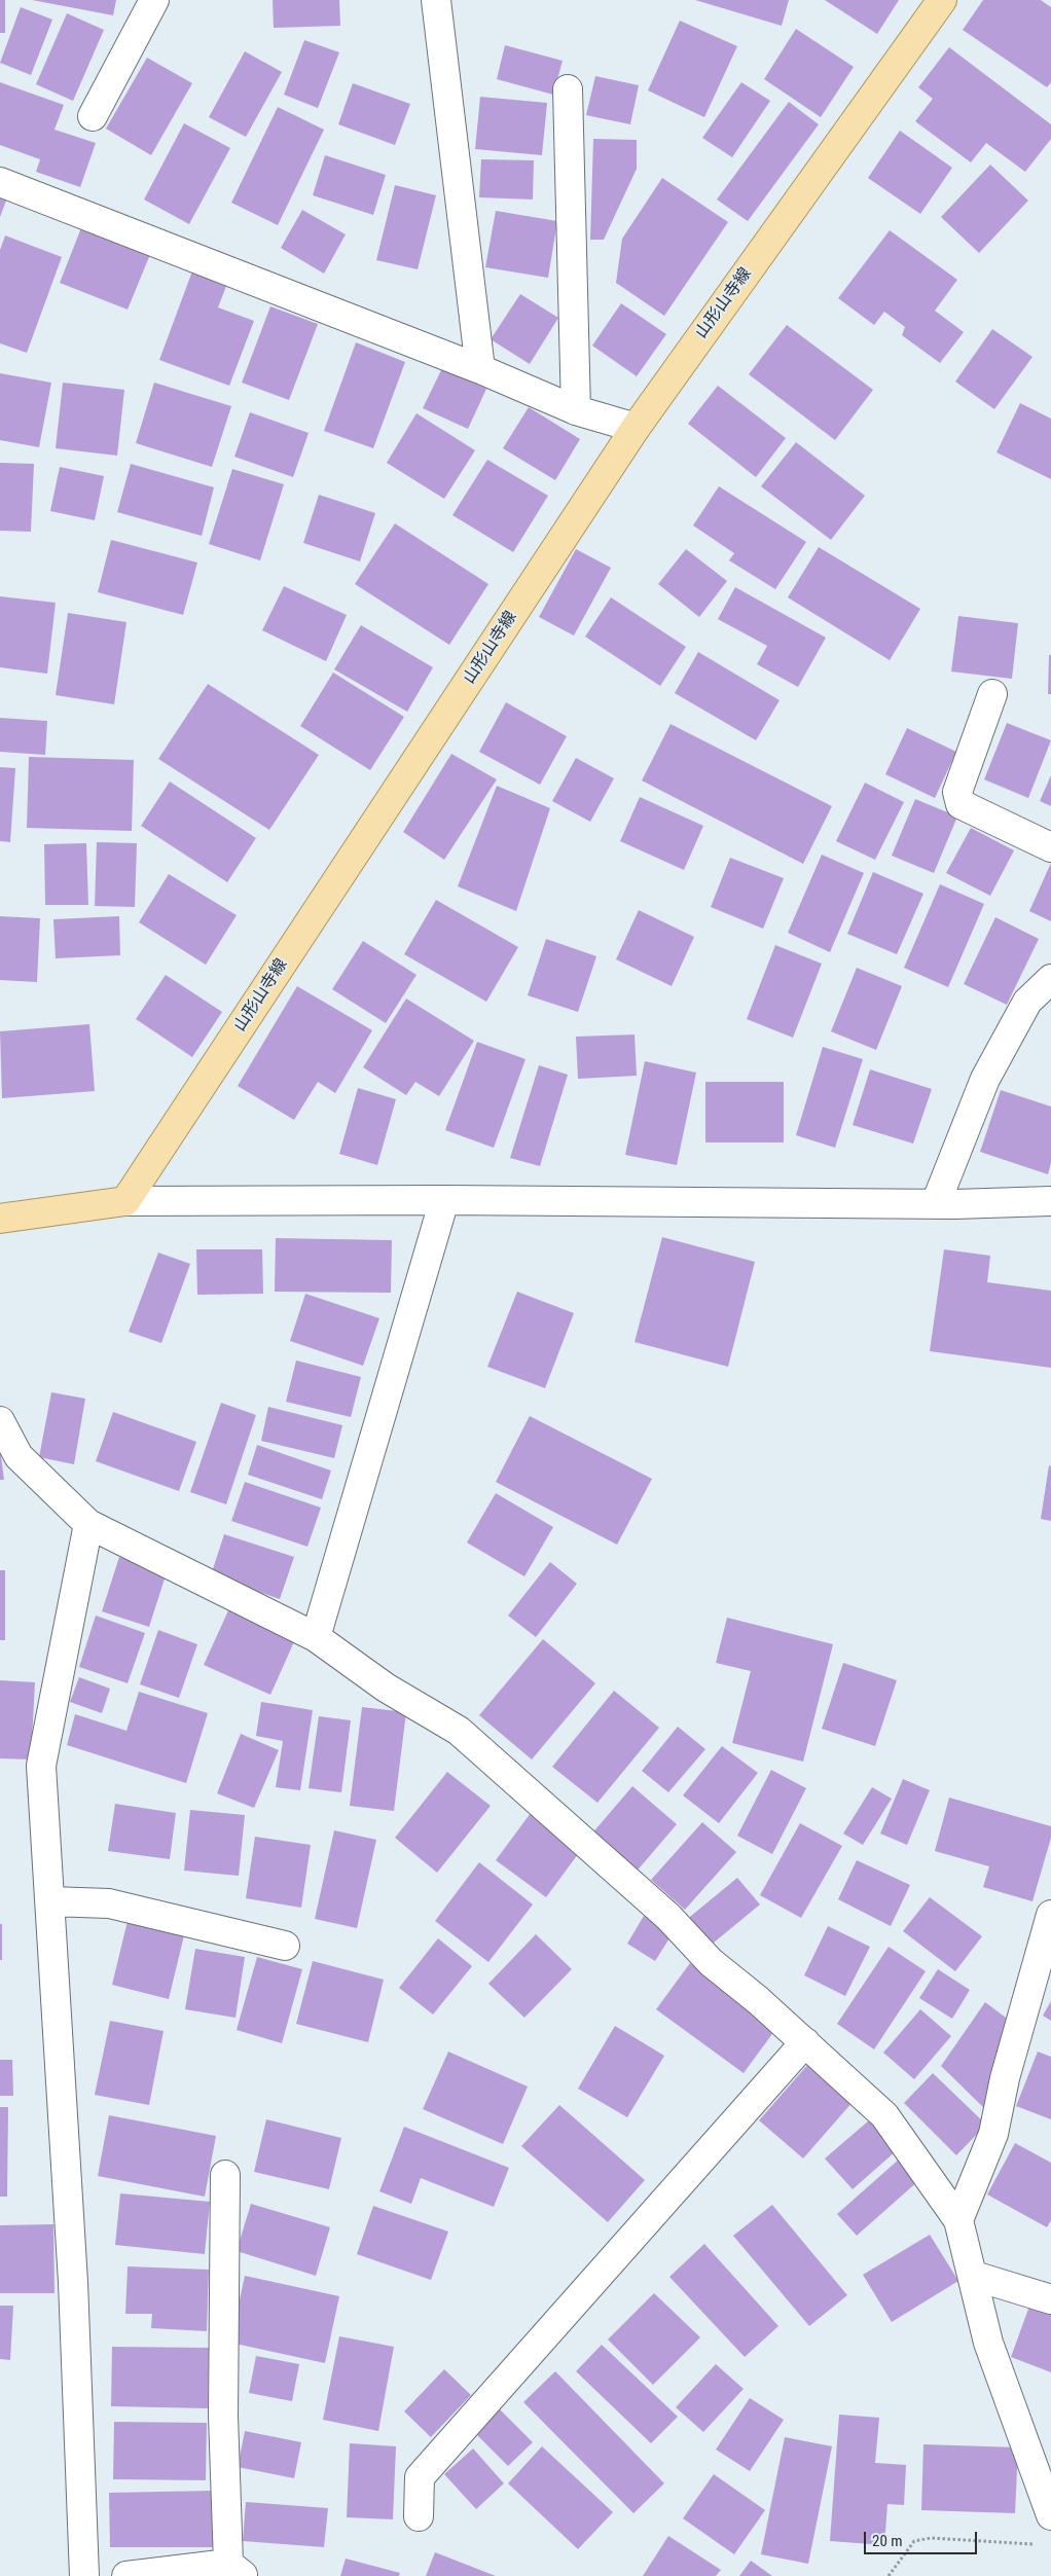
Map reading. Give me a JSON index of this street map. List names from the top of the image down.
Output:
{
  "streets": {
    "main road": ["山形山寺線"]
  },
  "scale_bar": "20 m"
}
